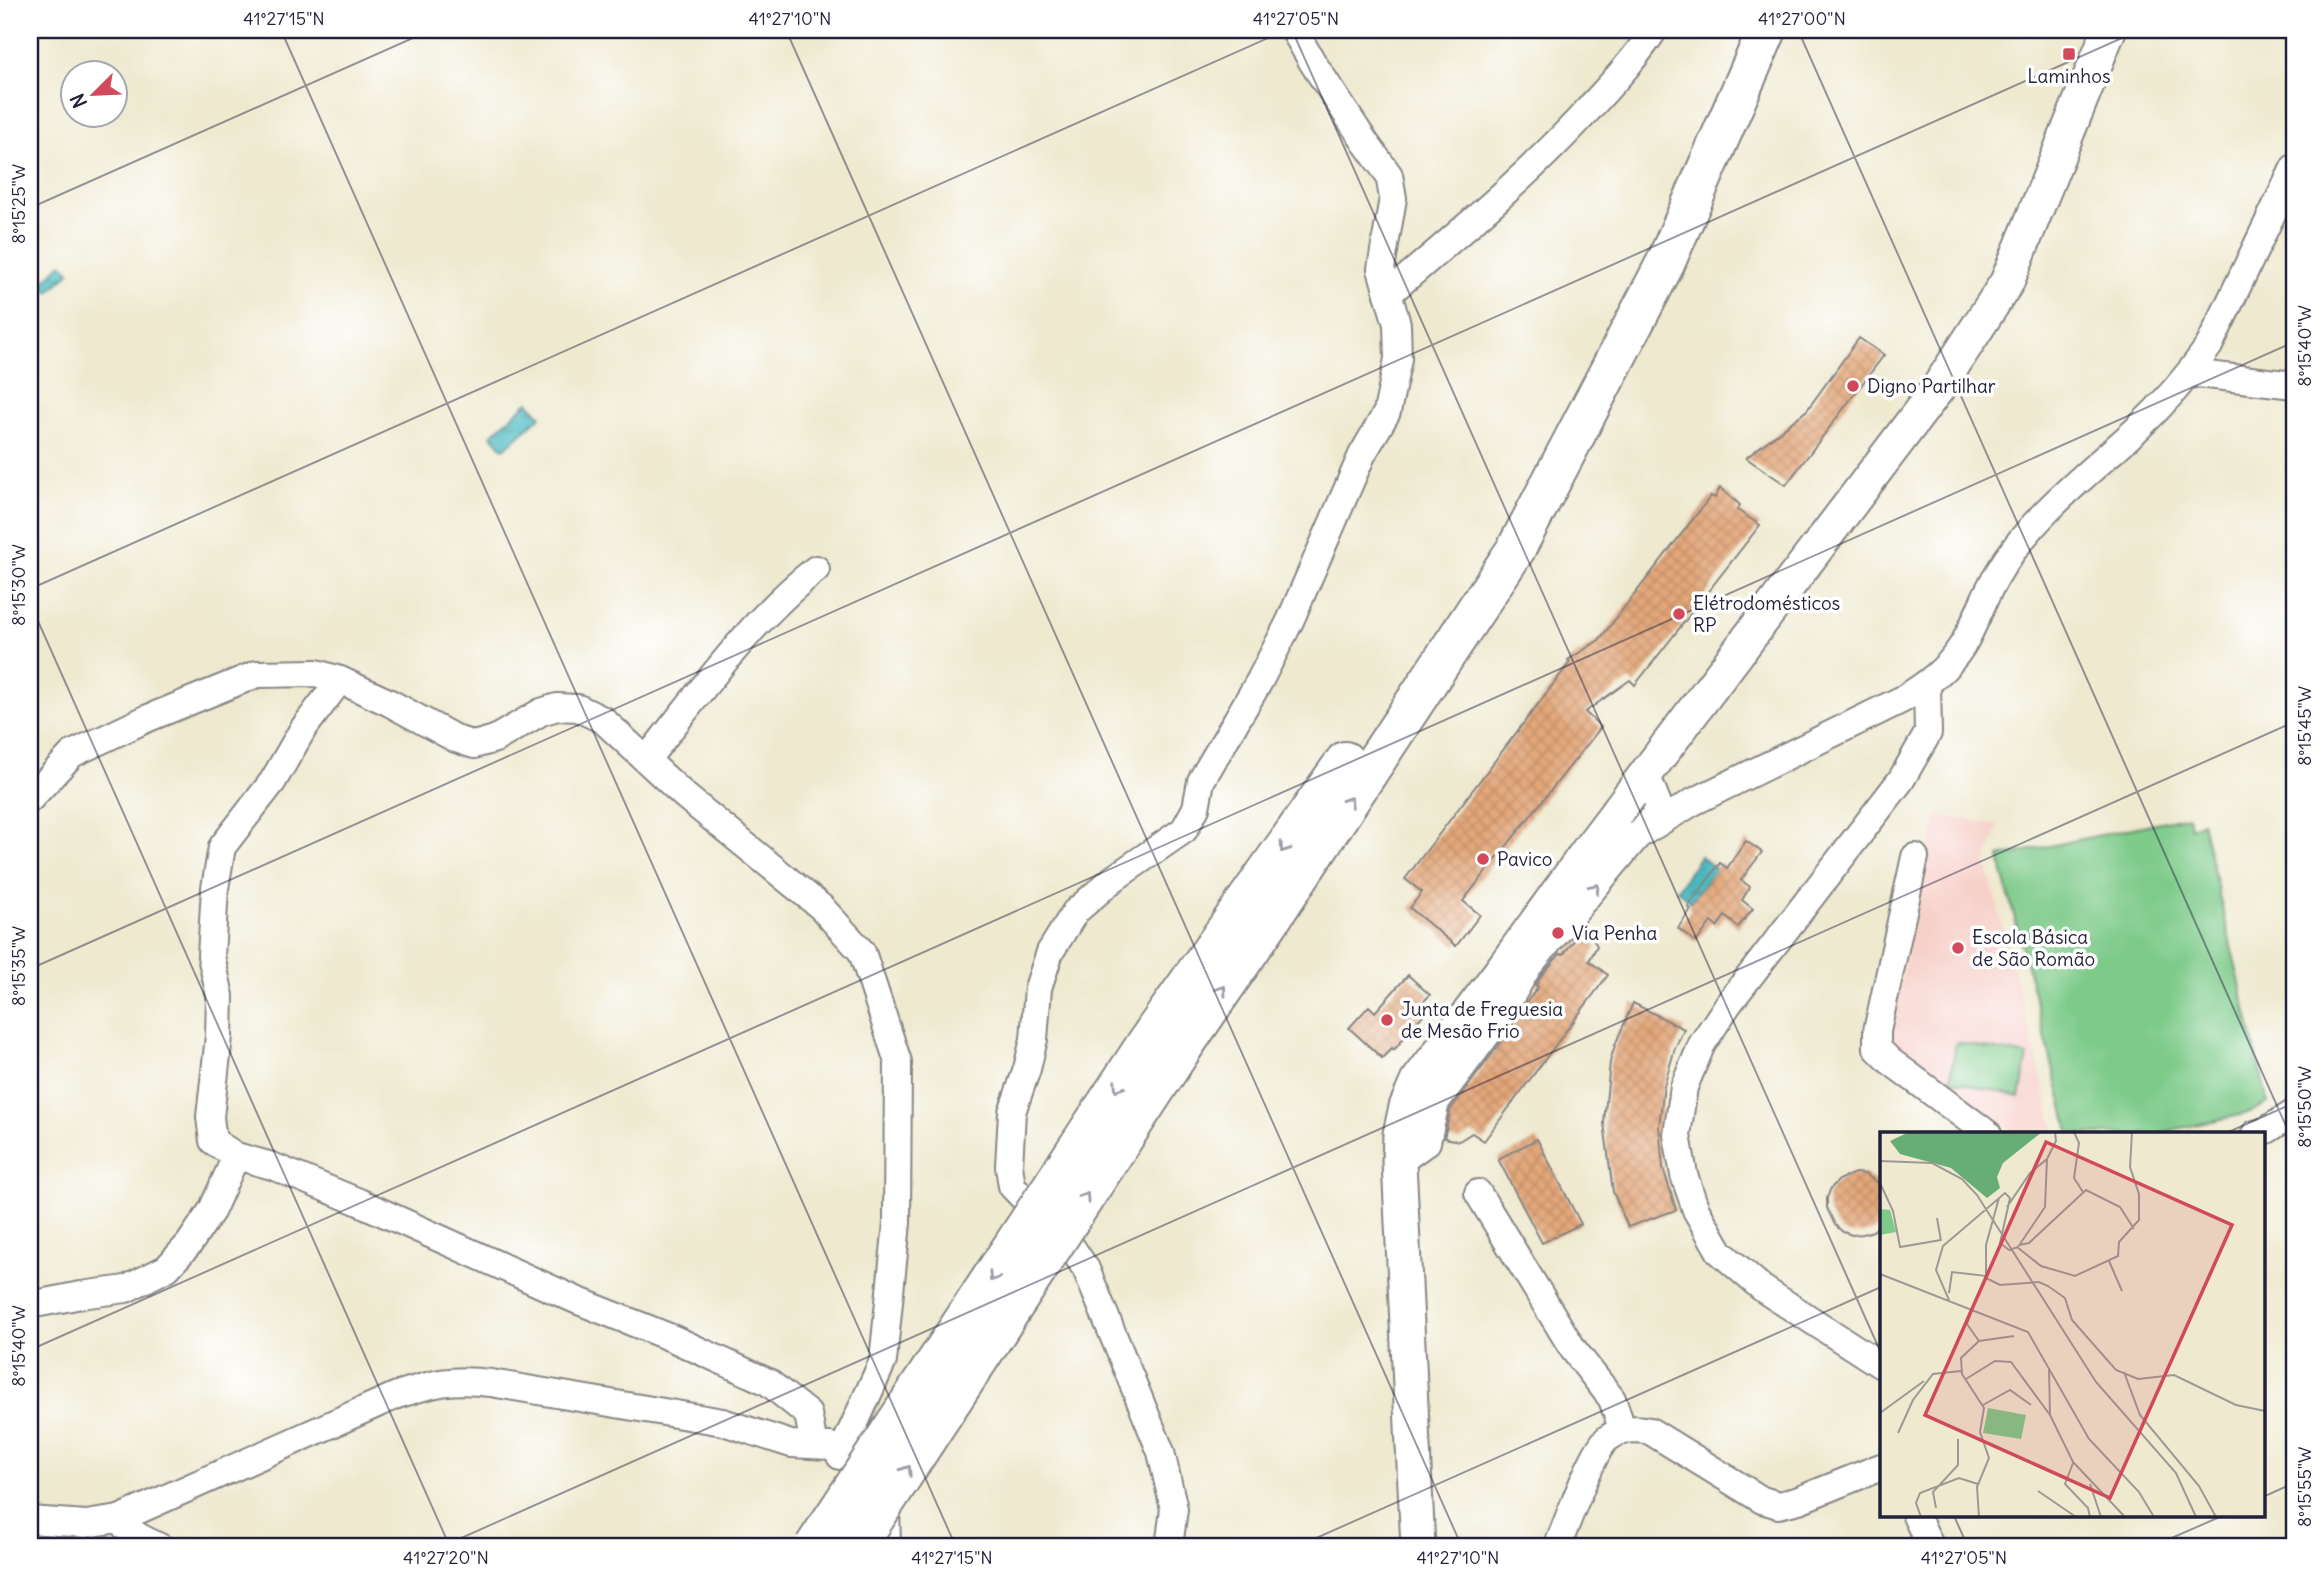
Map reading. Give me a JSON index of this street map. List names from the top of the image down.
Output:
{
  "places": {
    "transit": ["Laminhos"],
    "other": [
      "Digno Partilhar",
      "Elétrodomésticos RP",
      "Pavico",
      "Via Penha",
      "Escola Básica de São Romão",
      "Junta de Freguesia de Mesão Frio"
    ]
  },
  "north": "bottom left",
  "coordinates": [
    "41°27'15\"N",
    "41°27'10\"N",
    "41°27'05\"N",
    "41°27'00\"N",
    "8°15'25\"W",
    "8°15'40\"W",
    "8°15'30\"W",
    "8°15'45\"W",
    "8°15'35\"W",
    "8°15'50\"W",
    "8°15'55\"W",
    "41°27'20\"N"
  ]
}
